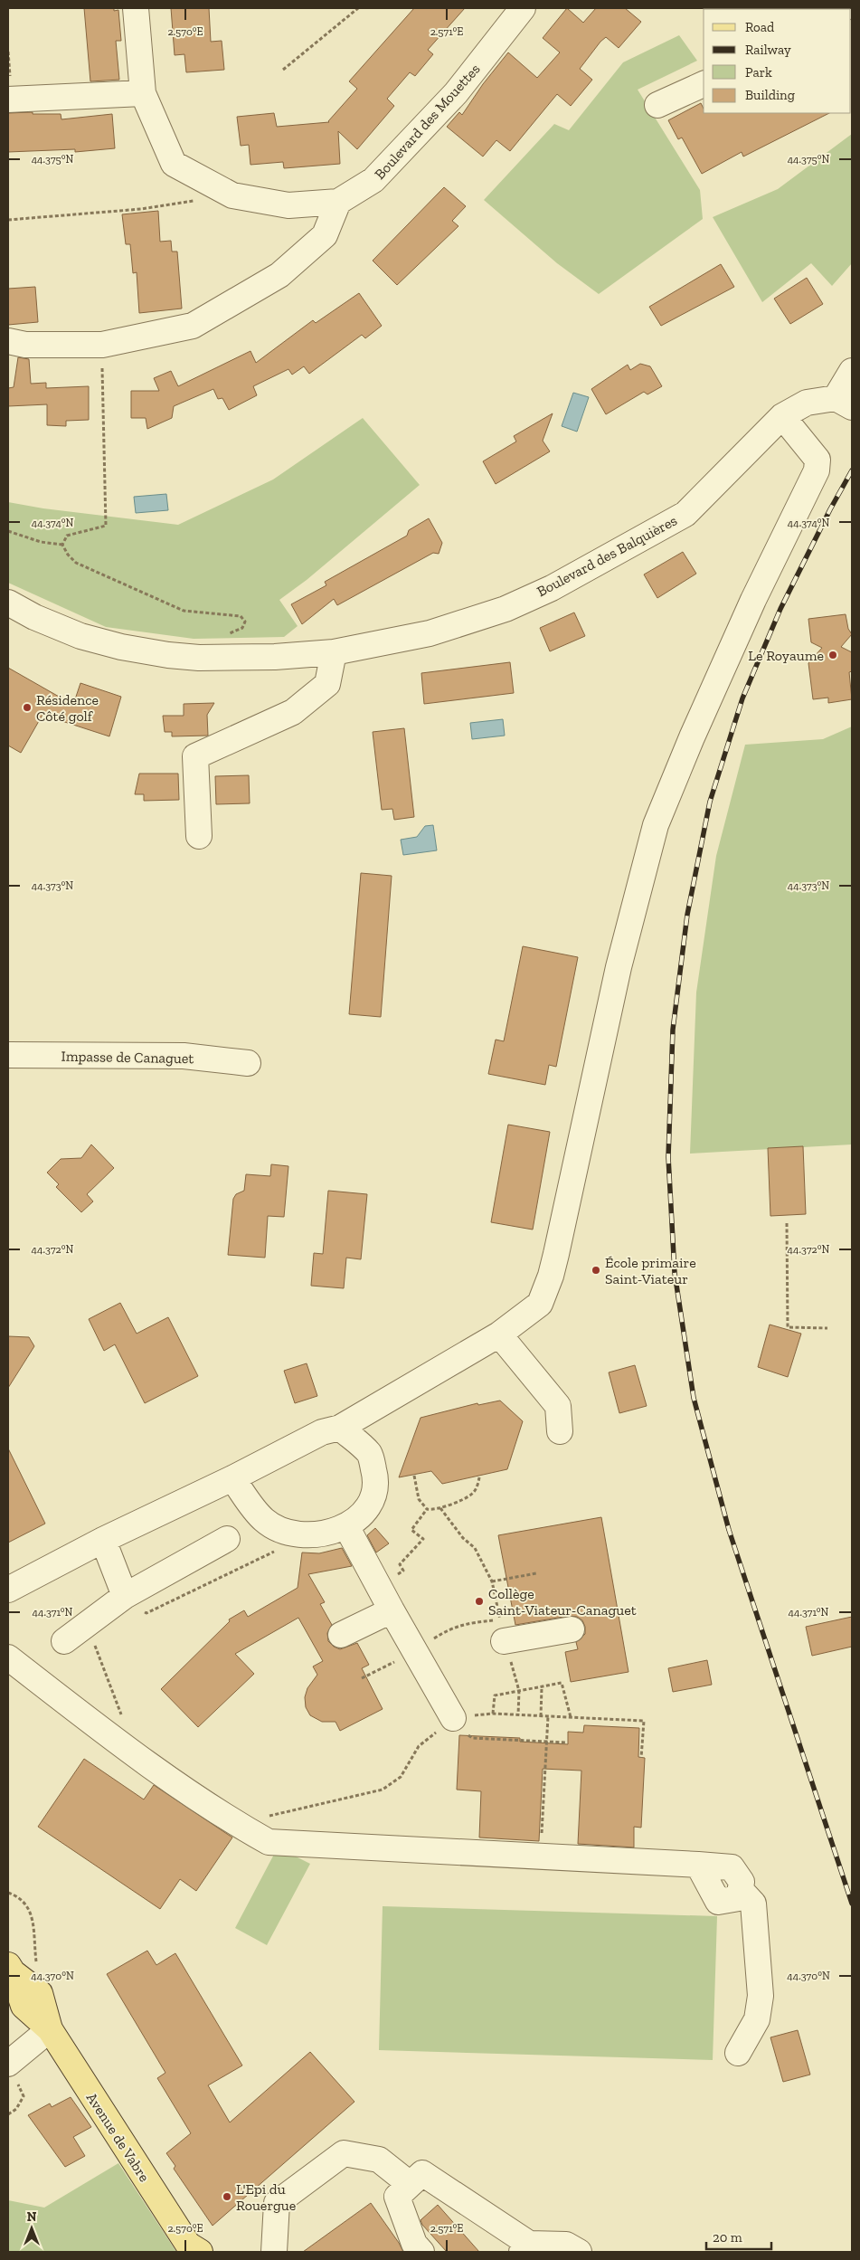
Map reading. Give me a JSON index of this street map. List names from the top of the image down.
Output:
{
  "streets": {
    "main road": ["Avenue de Vabre"],
    "street": ["Boulevard des Mouettes", "Boulevard des Balquières", "Impasse de Canaguet"]
  },
  "places": [
    "Le Royaume",
    "Résidence Côté golf",
    "École primaire Saint-Viateur",
    "Collège Saint-Viateur-Canaguet",
    "L'Epi du Rouergue"
  ],
  "legend": [
    "Road",
    "Railway",
    "Park",
    "Building"
  ],
  "scale_bar": "20 m",
  "north": "top",
  "coordinates": [
    "2.570°E",
    "2.571°E",
    "44.375°N",
    "44.374°N",
    "44.373°N",
    "44.372°N",
    "44.371°N",
    "44.370°N"
  ]
}
